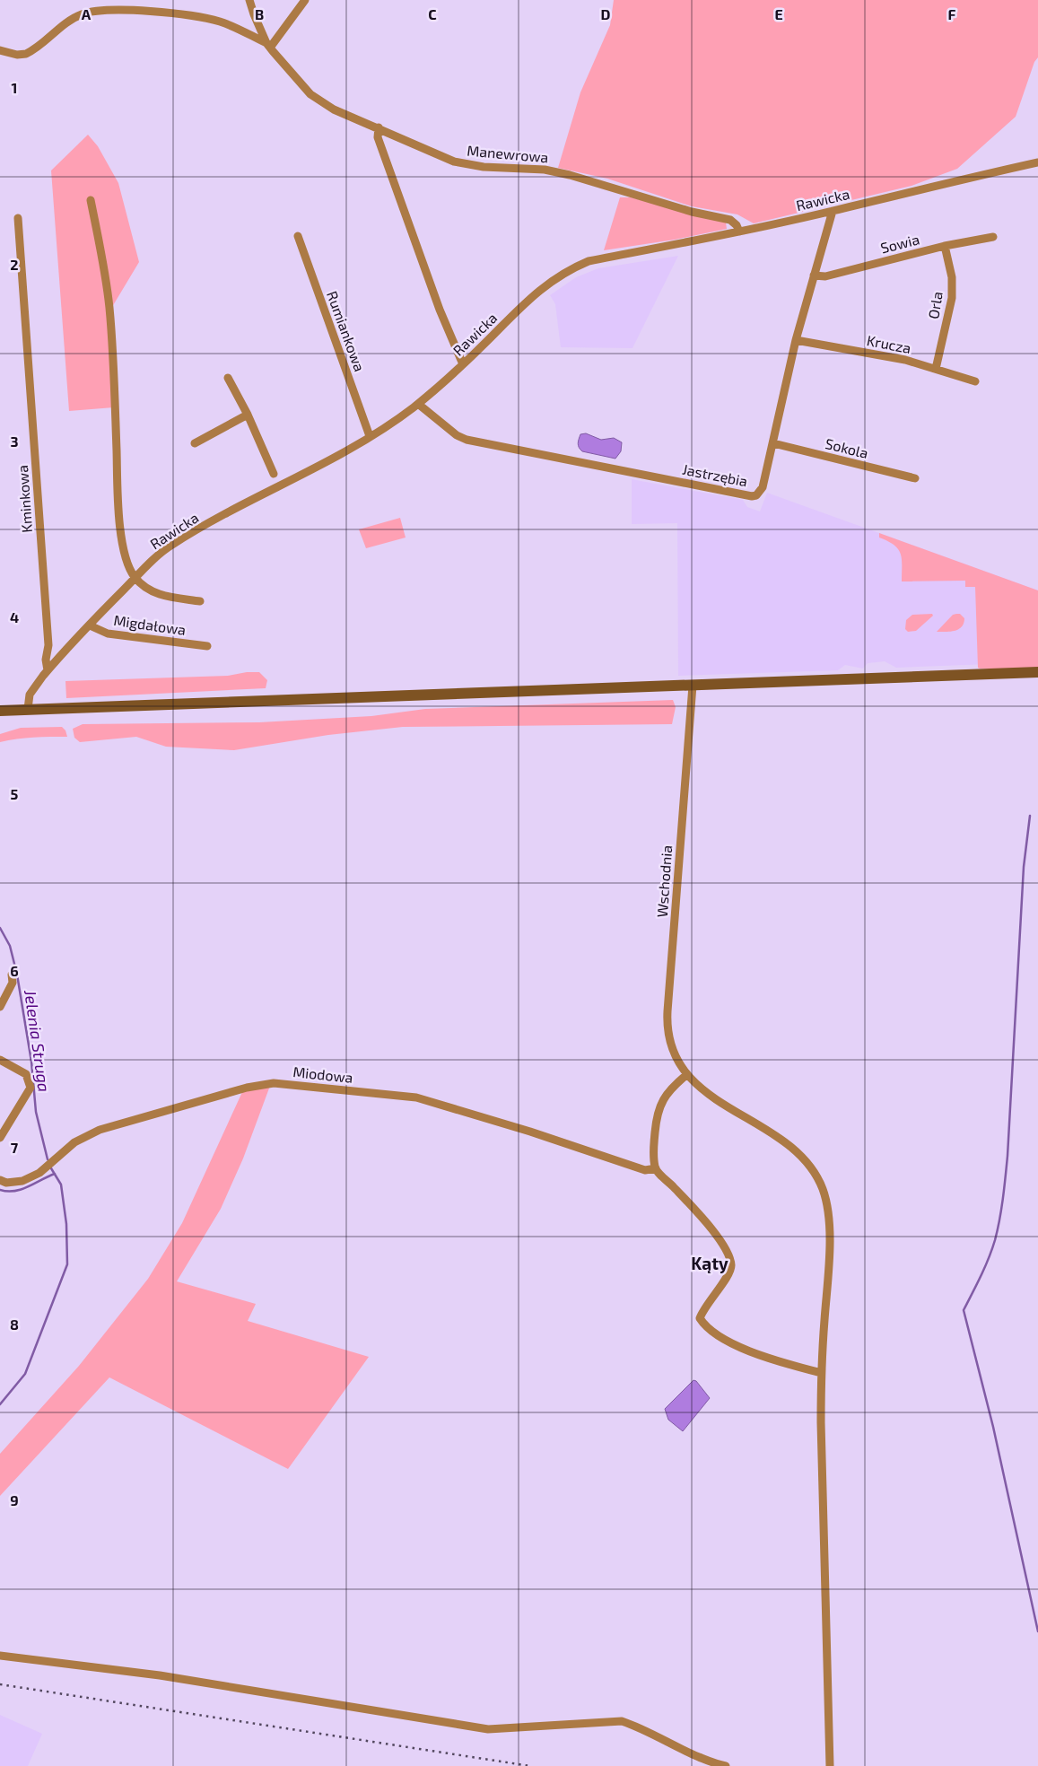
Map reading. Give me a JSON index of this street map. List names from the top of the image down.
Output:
{
  "streets": {
    "street": [
      "Manewrowa",
      "Rawicka",
      "Sowia",
      "Orla",
      "Rumiankowa",
      "Krucza",
      "Sokola",
      "Jastrzębia",
      "Kminkowa",
      "Migdałowa",
      "Wschodnia",
      "Miodowa"
    ]
  },
  "crossings": [
    ["Manewrowa", "Rawicka"],
    ["Rawicka", "Rumiankowa"],
    ["Rawicka", "Jastrzębia"],
    ["Rawicka", "Kminkowa"],
    ["Rawicka", "Migdałowa"],
    ["Sowia", "Orla"],
    ["Sowia", "Jastrzębia"],
    ["Orla", "Krucza"],
    ["Krucza", "Jastrzębia"],
    ["Sokola", "Jastrzębia"]
  ],
  "districts": ["Kąty"],
  "water": ["Jelenia Struga"],
  "grid": {
    "columns": [
      "A",
      "B",
      "C",
      "D",
      "E",
      "F"
    ],
    "rows": [
      "1",
      "2",
      "3",
      "4",
      "5",
      "6",
      "7",
      "8",
      "9"
    ]
  }
}
